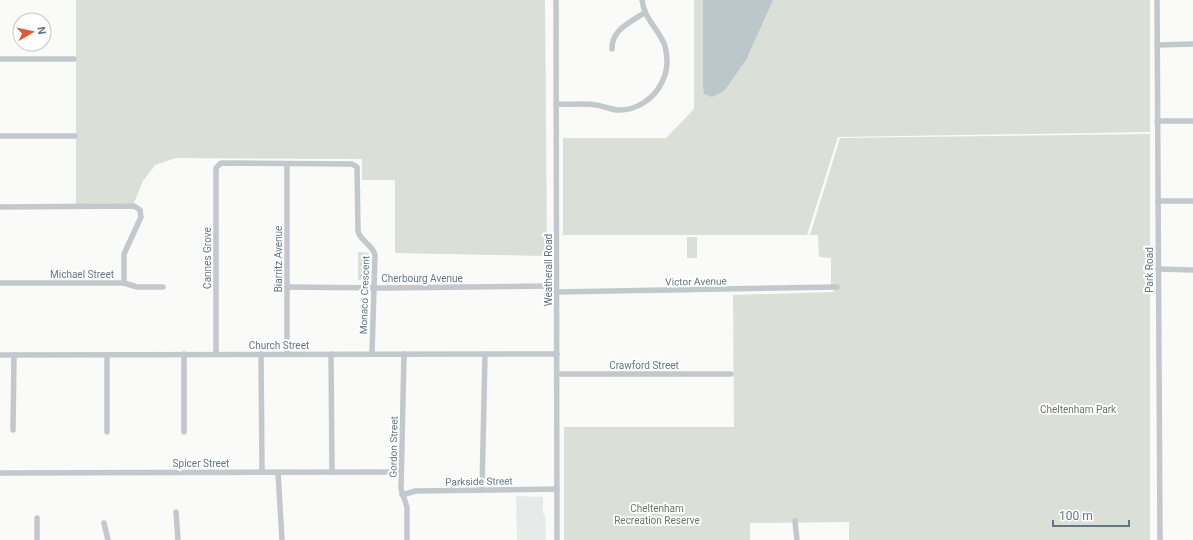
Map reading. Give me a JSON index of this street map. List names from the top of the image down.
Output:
{
  "streets": {
    "street": [
      "Cannes Grove",
      "Biarritz Avenue",
      "Weatherall Road",
      "Park Road",
      "Michael Street",
      "Cherbourg Avenue",
      "Victor Avenue",
      "Monaco Crescent",
      "Church Street",
      "Crawford Street",
      "Gordon Street",
      "Spicer Street",
      "Parkside Street"
    ]
  },
  "crossings": [
    ["Cannes Grove", "Biarritz Avenue"],
    ["Cannes Grove", "Monaco Crescent"],
    ["Cannes Grove", "Church Street"],
    ["Biarritz Avenue", "Cherbourg Avenue"],
    ["Biarritz Avenue", "Monaco Crescent"],
    ["Biarritz Avenue", "Church Street"],
    ["Weatherall Road", "Cherbourg Avenue"],
    ["Weatherall Road", "Victor Avenue"],
    ["Weatherall Road", "Church Street"],
    ["Weatherall Road", "Crawford Street"],
    ["Weatherall Road", "Parkside Street"],
    ["Cherbourg Avenue", "Victor Avenue"],
    ["Cherbourg Avenue", "Monaco Crescent"],
    ["Monaco Crescent", "Church Street"],
    ["Church Street", "Gordon Street"],
    ["Gordon Street", "Spicer Street"],
    ["Gordon Street", "Parkside Street"]
  ],
  "parks": ["Cheltenham Park", "Cheltenham Recreation Reserve"],
  "scale_bar": "100 m",
  "north": "right"
}
